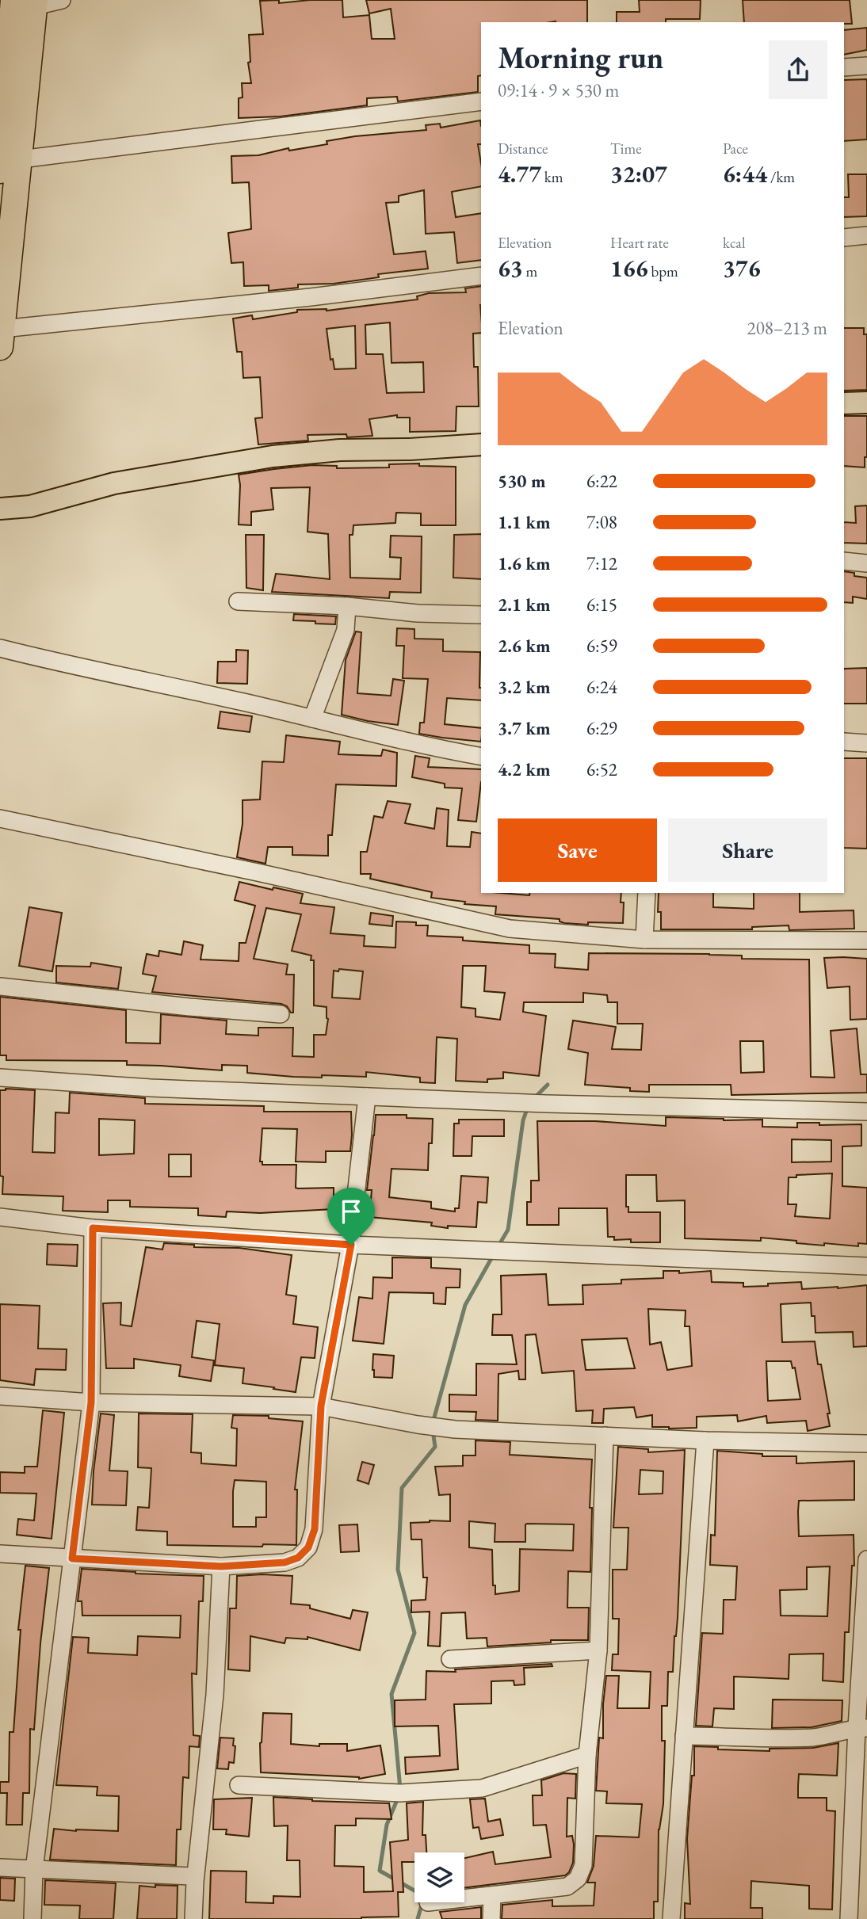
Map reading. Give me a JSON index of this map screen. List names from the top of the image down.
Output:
{
  "page": {
    "heading": ["Morning run", "09:14 · 9 × 530 m"],
    "stats": [
      ["Distance", "4.77 km"],
      ["Time", "32:07"],
      ["Pace", "6:44 /km"],
      ["Elevation", "63 m"],
      ["Heart rate", "166 bpm"],
      ["kcal", "376"]
    ],
    "chart": ["Elevation", "208–213 m"],
    "list": [
      {
        "name": "530 m",
        "note": "6:22"
      },
      {
        "name": "1.1 km",
        "note": "7:08"
      },
      {
        "name": "1.6 km",
        "note": "7:12"
      },
      {
        "name": "2.1 km",
        "note": "6:15"
      },
      {
        "name": "2.6 km",
        "note": "6:59"
      },
      {
        "name": "3.2 km",
        "note": "6:24"
      },
      {
        "name": "3.7 km",
        "note": "6:29"
      },
      {
        "name": "4.2 km",
        "note": "6:52"
      }
    ],
    "buttons": ["Save", "Share"]
  }
}
